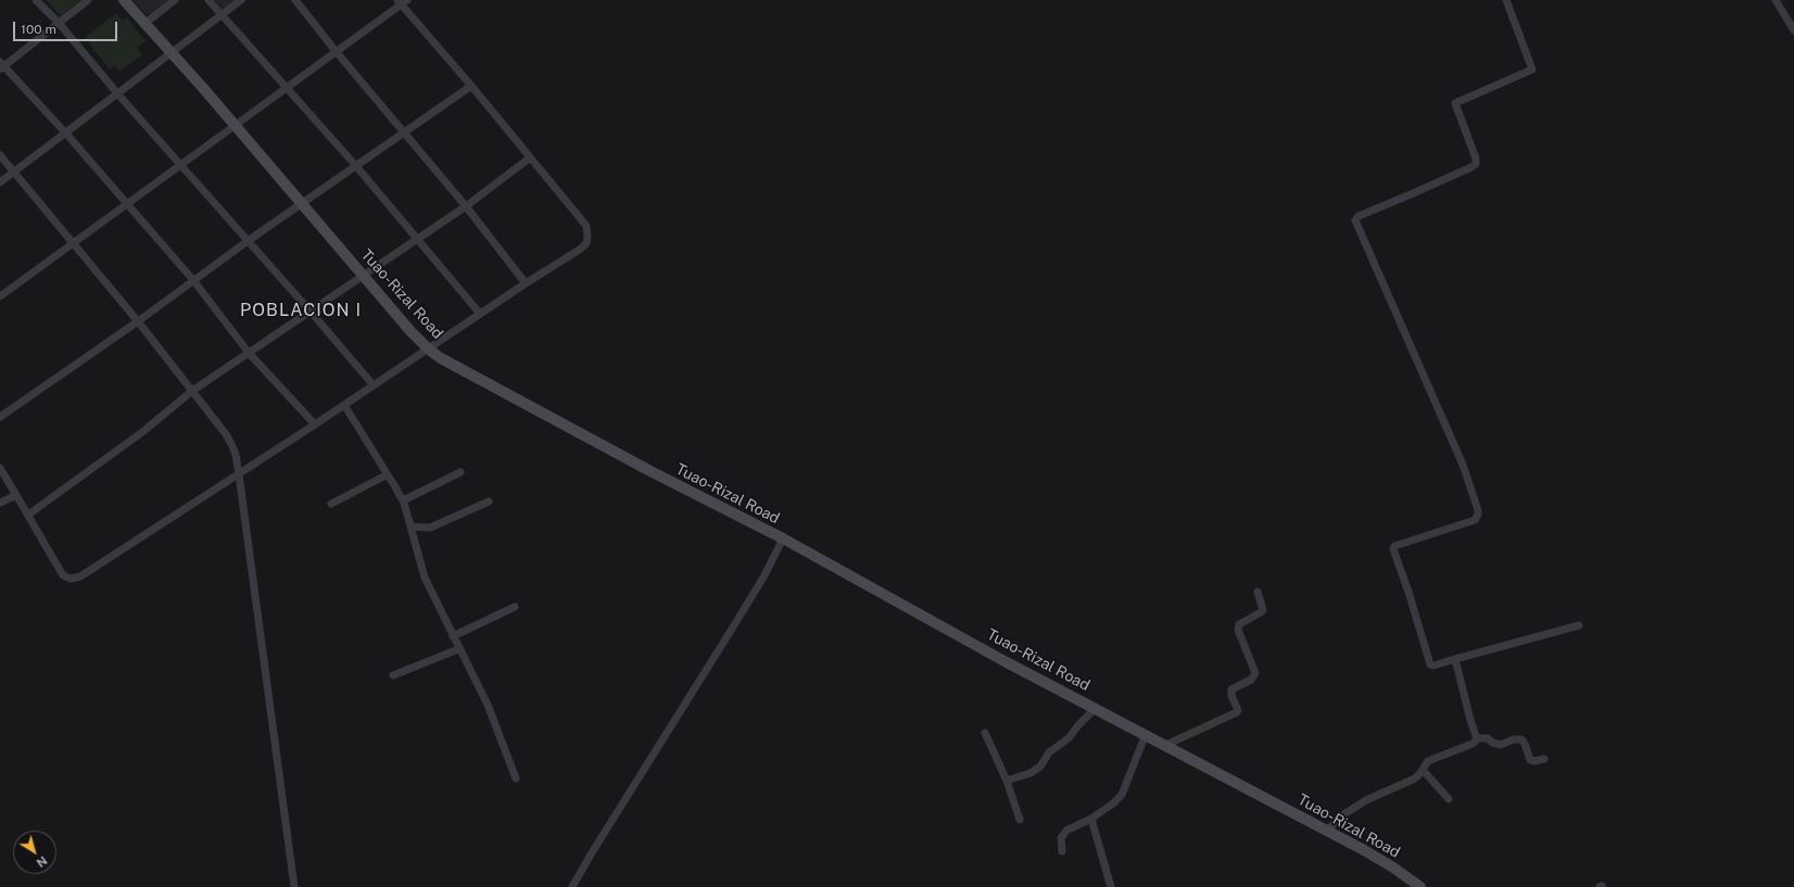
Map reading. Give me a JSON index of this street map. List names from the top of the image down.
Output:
{
  "streets": {
    "main road": ["Tuao-Rizal Road"]
  },
  "districts": ["POBLACION I"],
  "scale_bar": "100 m",
  "north": "bottom right"
}
